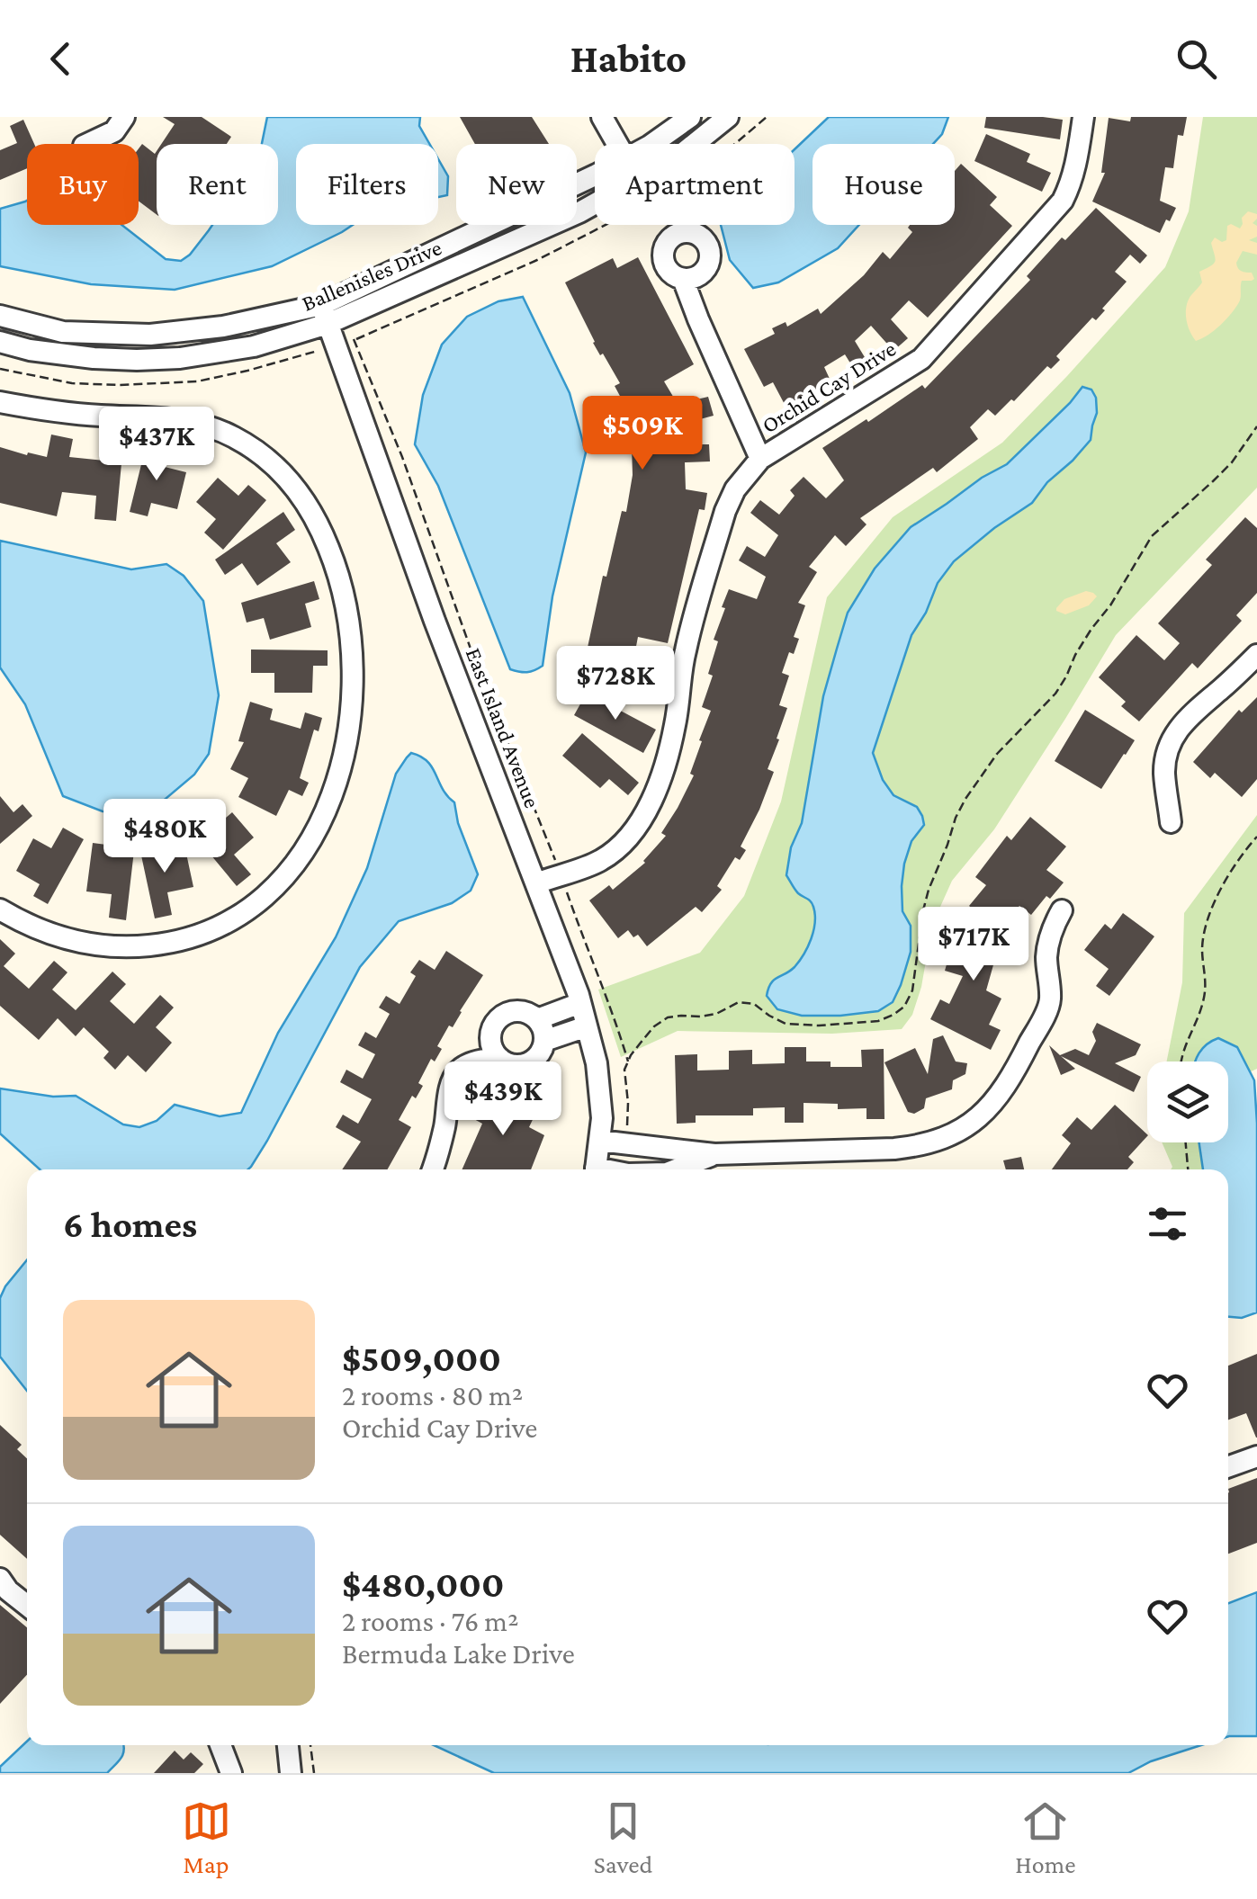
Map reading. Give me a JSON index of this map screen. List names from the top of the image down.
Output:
{
  "streets": {
    "street": ["Ballenisles Drive", "Orchid Cay Drive", "East Island Avenue"]
  },
  "crossings": [
    ["Ballenisles Drive", "East Island Avenue"],
    ["Orchid Cay Drive", "East Island Avenue"]
  ],
  "page": {
    "header": "Habito",
    "chip": [
      "Buy",
      "Rent",
      "Filters",
      "New",
      "Apartment",
      "House"
    ],
    "price": [
      "$509K",
      "$437K",
      "$728K",
      "$480K",
      "$717K",
      "$439K"
    ],
    "heading": "6 homes",
    "list": [
      {
        "name": "$509,000",
        "note": "2 rooms · 80 m² · Orchid Cay Drive"
      },
      {
        "name": "$480,000",
        "note": "2 rooms · 76 m² · Bermuda Lake Drive"
      }
    ],
    "tabs": ["Map", "Saved", "Home"]
  }
}
